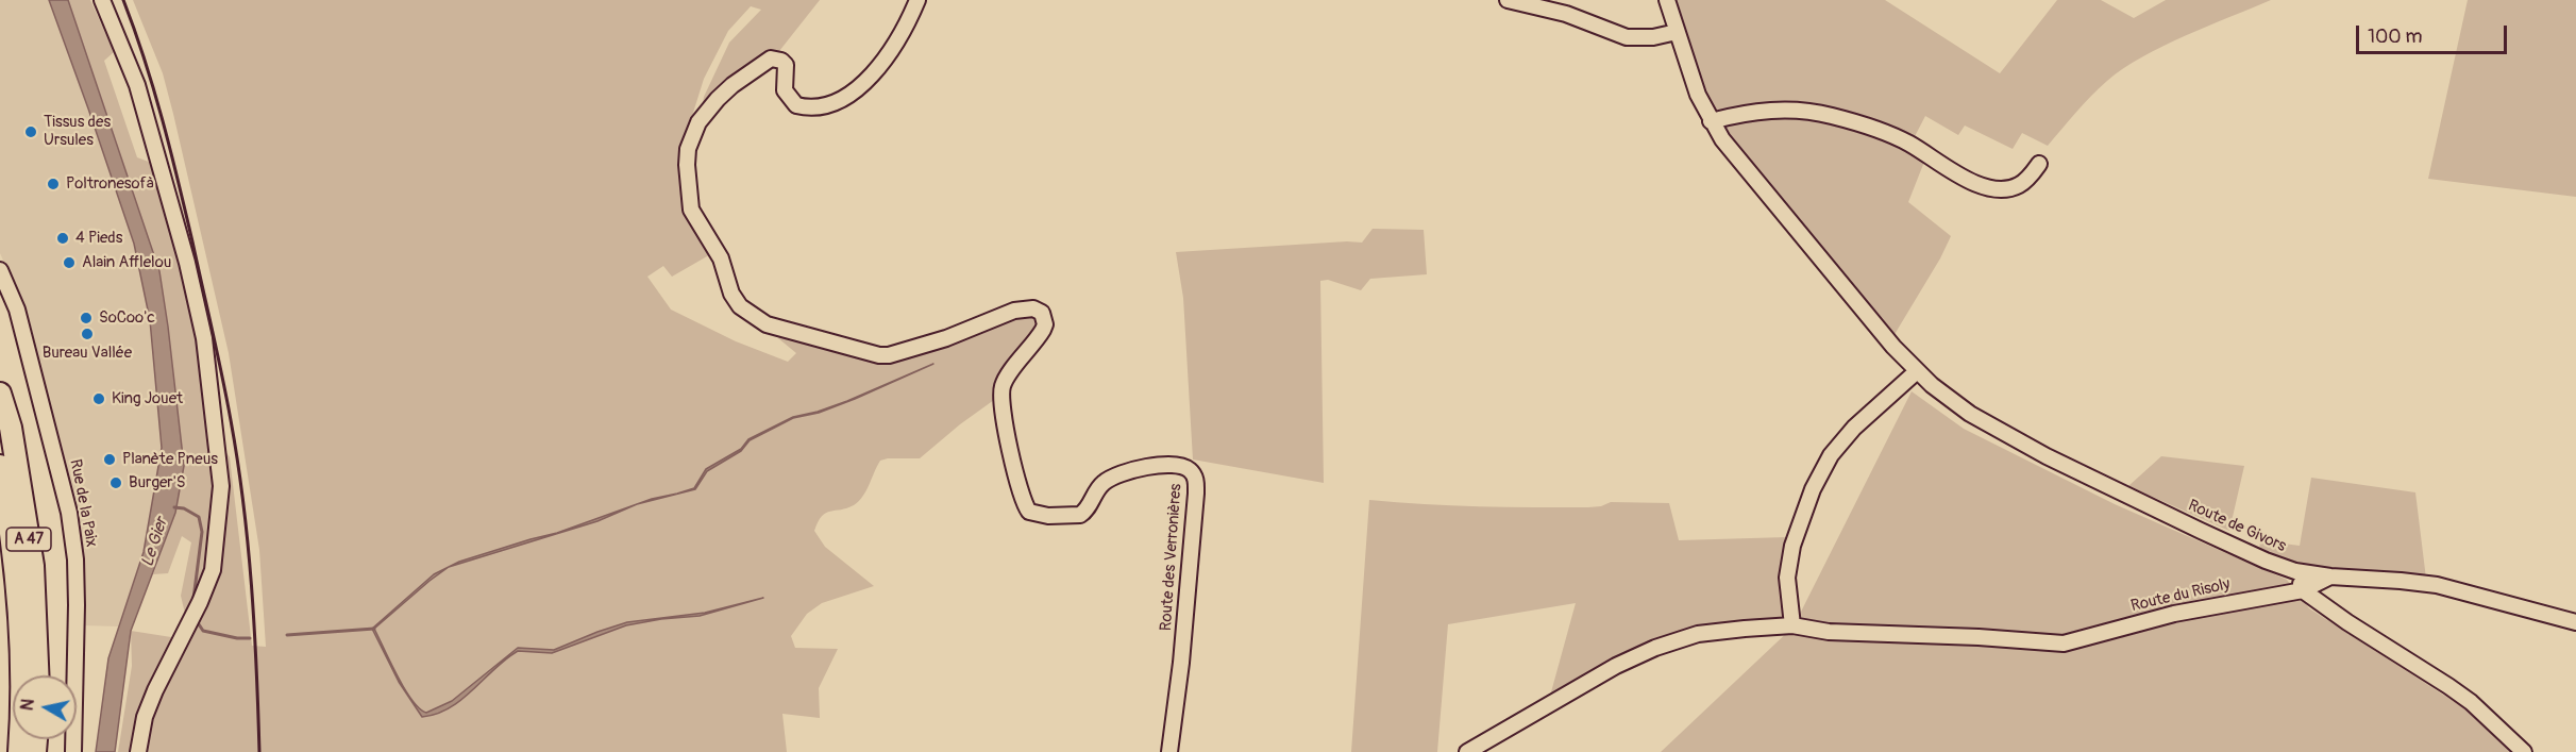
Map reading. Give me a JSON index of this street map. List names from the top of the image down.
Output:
{
  "streets": {
    "highway": ["A 47"],
    "street": [
      "Rue de la Paix",
      "Route de Givors",
      "Route des Verronières",
      "Route du Risoly"
    ]
  },
  "crossings": [
    ["Route de Givors", "Route du Risoly"]
  ],
  "water": ["Le Gier"],
  "places": [
    "Tissus des Ursules",
    "Poltronesofà",
    "4 Pieds",
    "Alain Afflelou",
    "SoCoo'c",
    "Bureau Vallée",
    "King Jouet",
    "Planète Pneus",
    "Burger'S"
  ],
  "scale_bar": "100 m",
  "north": "left"
}
